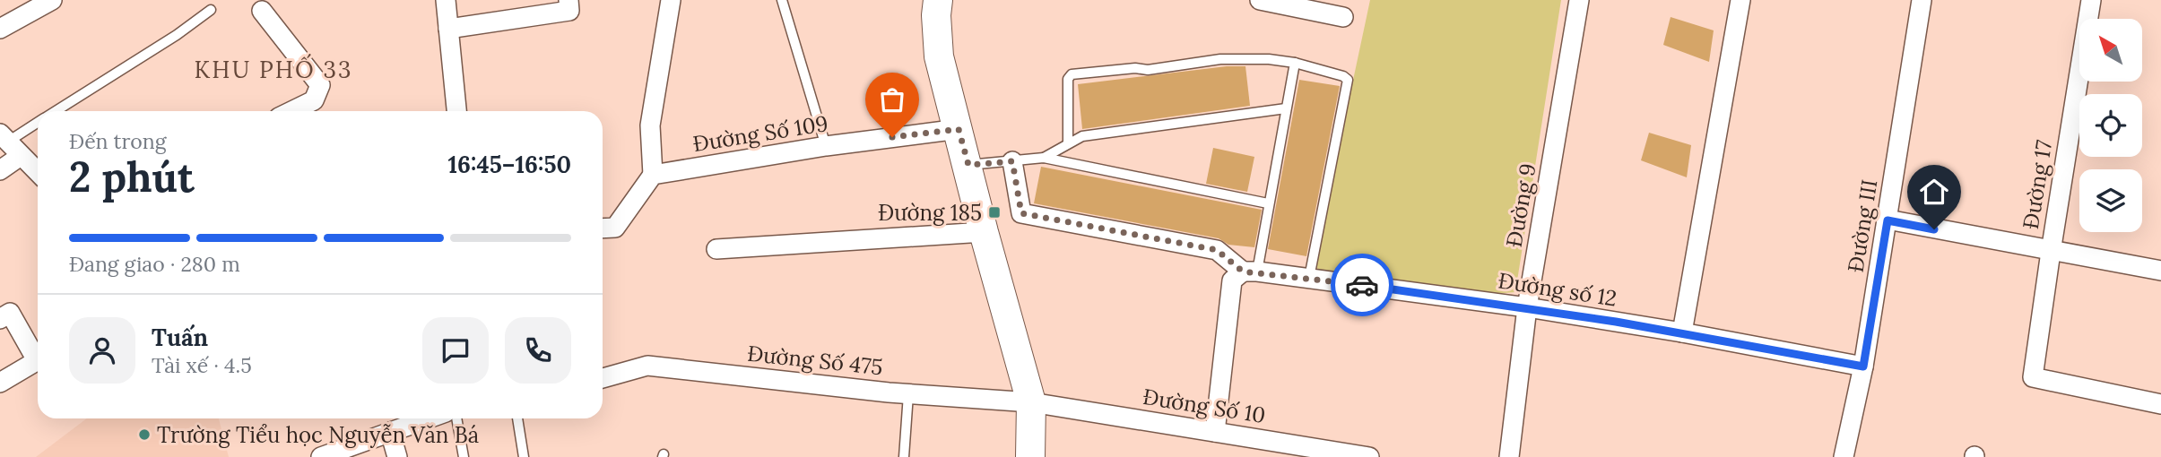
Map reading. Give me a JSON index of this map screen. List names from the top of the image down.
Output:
{
  "streets": {
    "street": [
      "Đường Số 109",
      "Đường 17",
      "Đường 9",
      "Đường III",
      "Đường số 12",
      "Đường Số 475",
      "Đường Số 10"
    ]
  },
  "crossings": [
    ["Đường 9", "Đường số 12"],
    ["Đường III", "Đường số 12"],
    ["Đường Số 475", "Đường Số 10"]
  ],
  "districts": ["KHU PHỐ 33"],
  "places": {
    "transit": ["Đường 185"],
    "other": ["Trường Tiểu học Nguyễn Văn Bá"]
  },
  "north": "top left",
  "page": {
    "heading": ["2 phút", "Đến trong", "16:45–16:50"],
    "panel": ["Tuấn", "Tài xế · 4.5"],
    "bar": "Đang giao · 280 m"
  }
}
